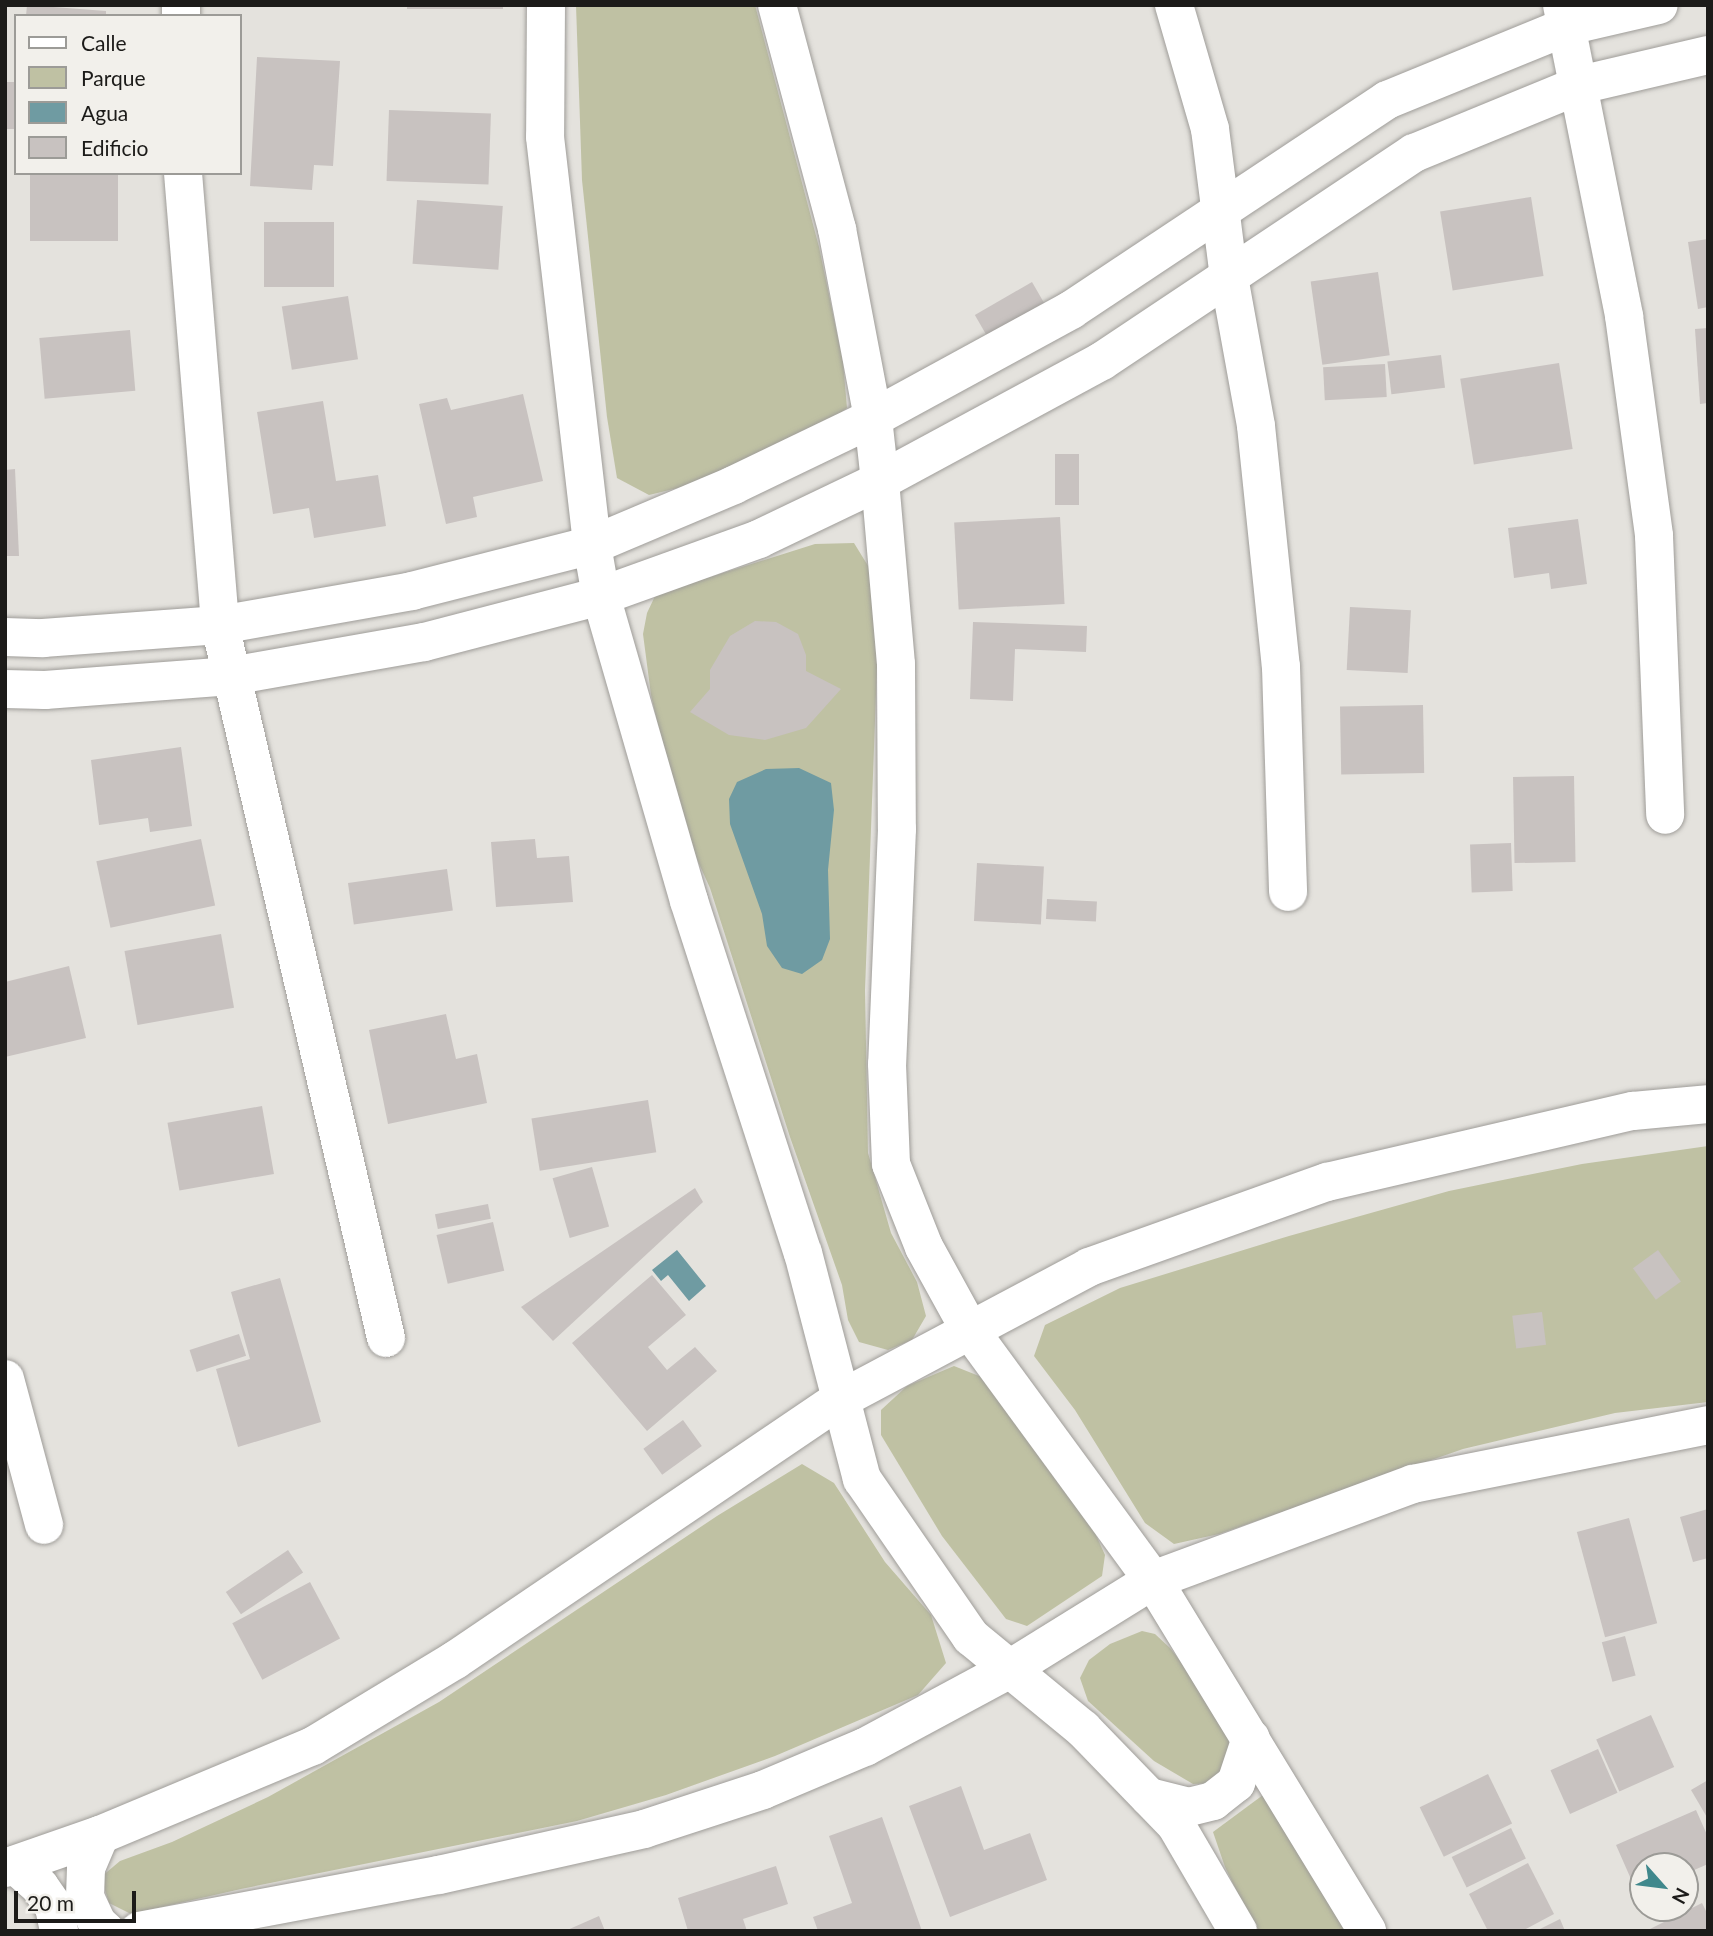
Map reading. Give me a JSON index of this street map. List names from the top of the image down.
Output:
{
  "legend": [
    "Calle",
    "Parque",
    "Agua",
    "Edificio"
  ],
  "scale_bar": "20 m",
  "north": "bottom right"
}
